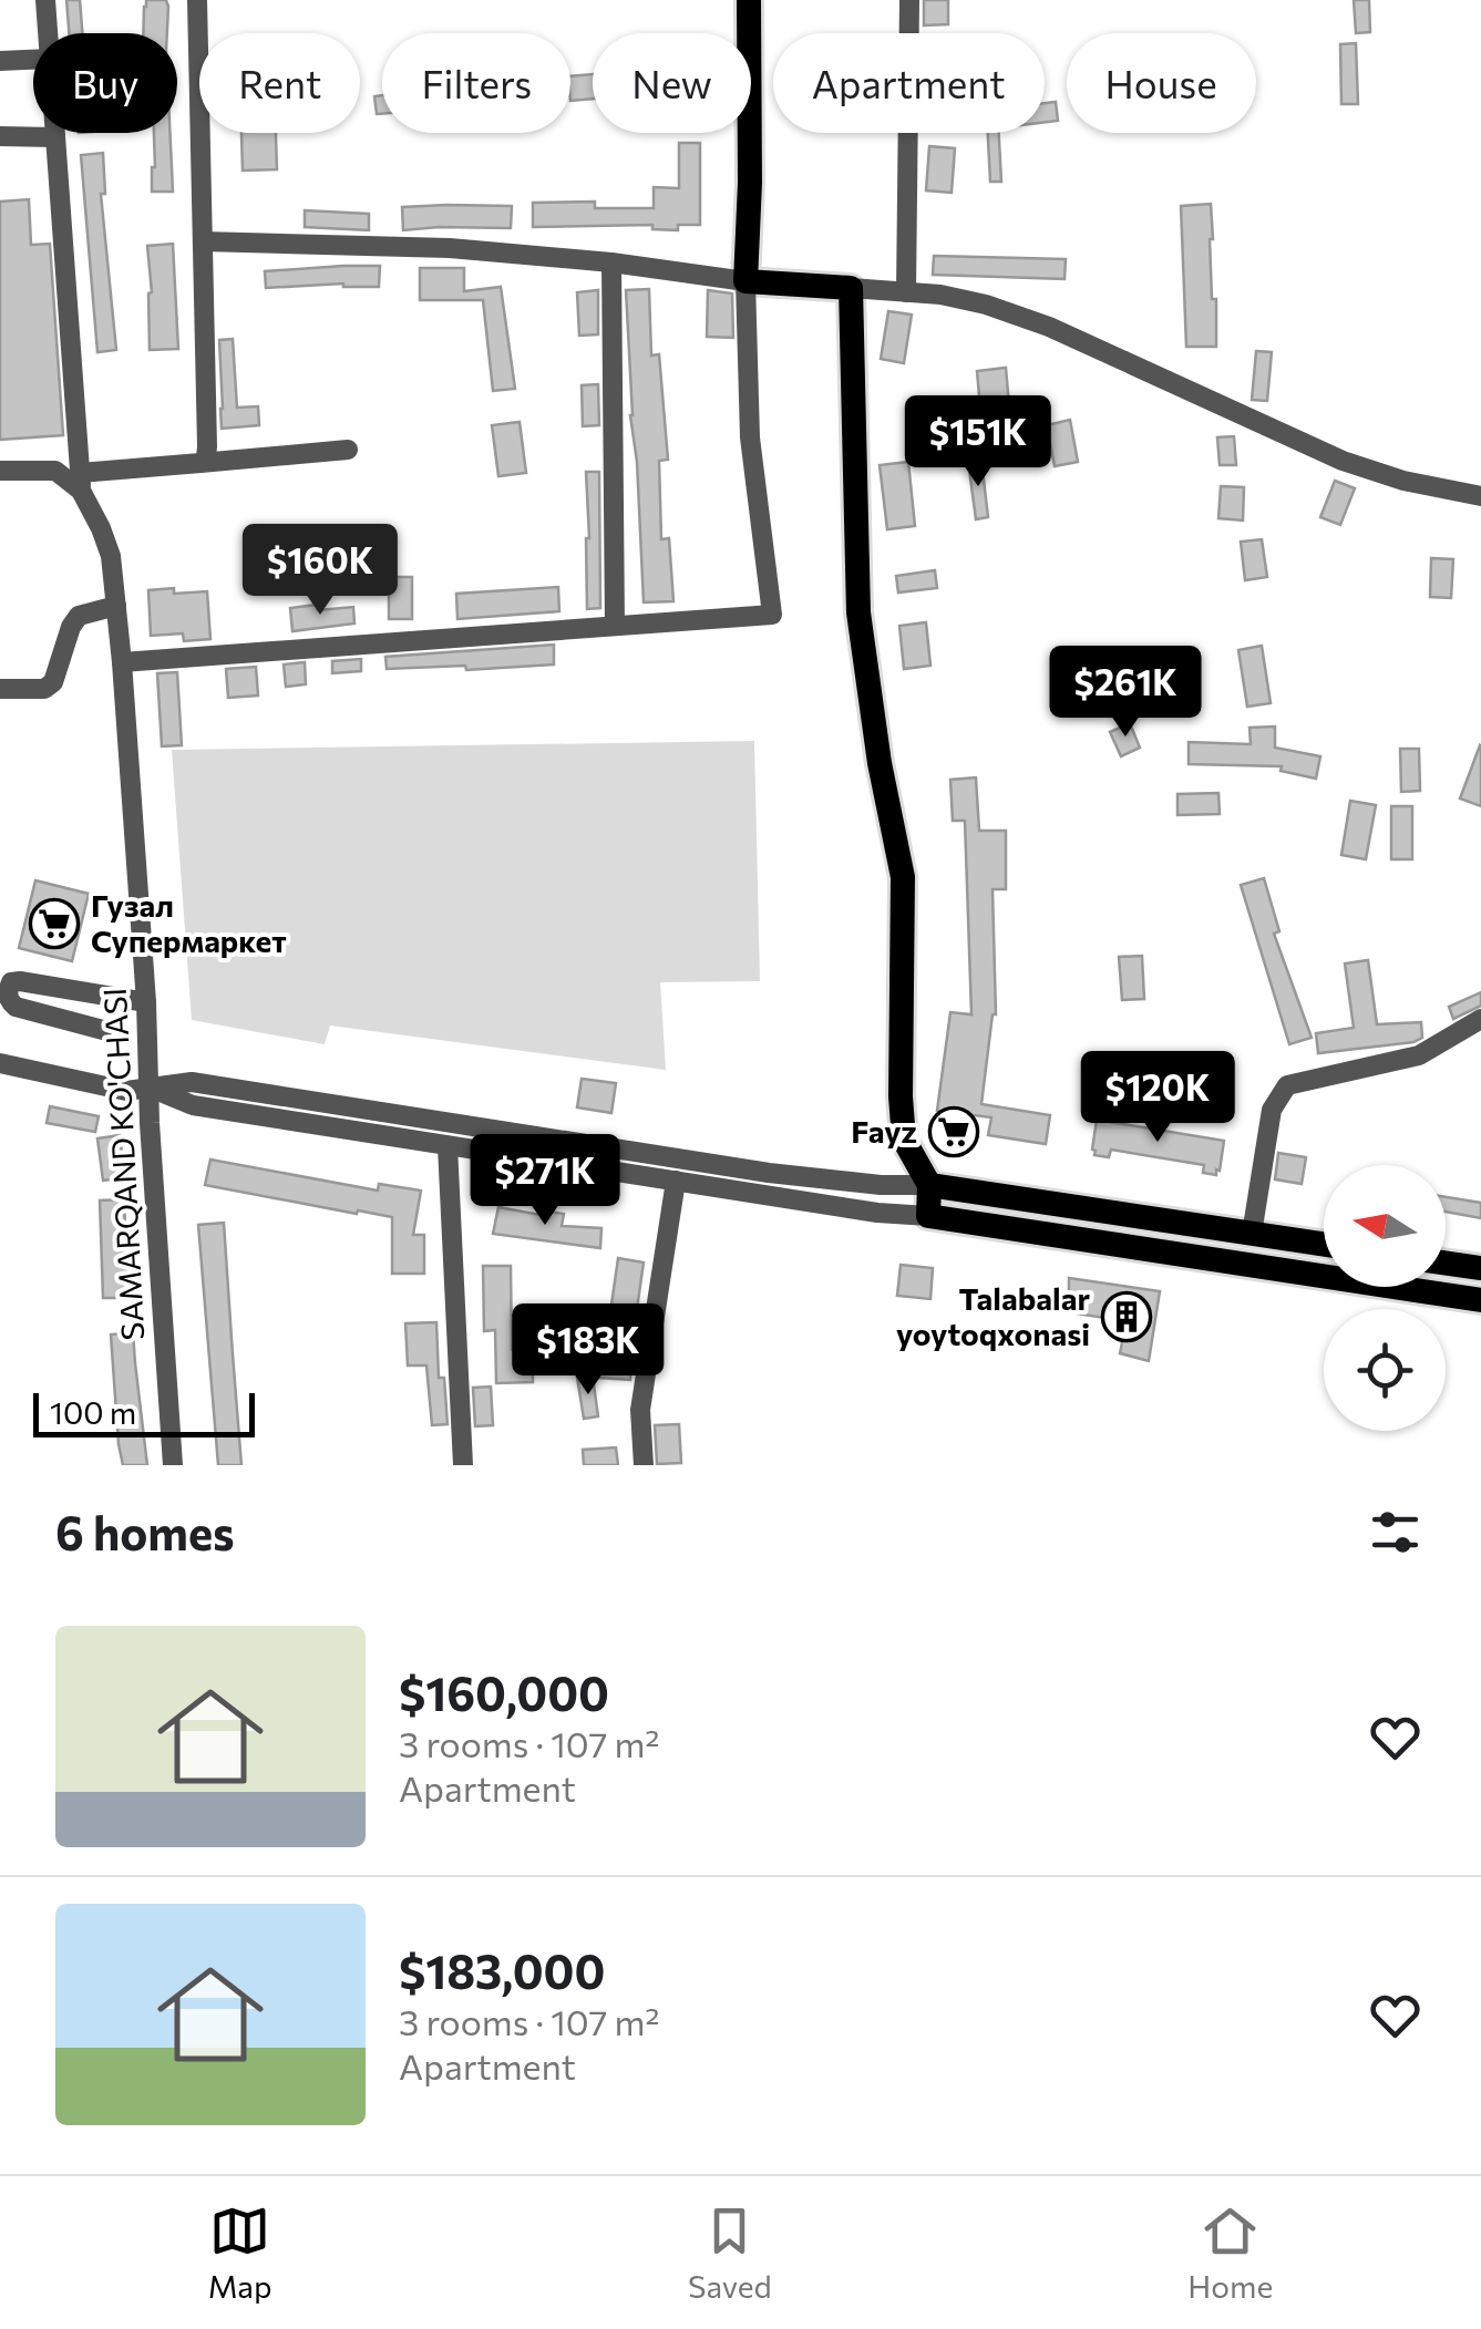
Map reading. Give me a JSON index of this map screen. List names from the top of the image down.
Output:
{
  "streets": {
    "street": ["SAMARQAND KO'CHASI"]
  },
  "places": {
    "supermarket": ["Гузал Супермаркет", "Fayz"],
    "building": ["Talabalar yoytoqxonasi"]
  },
  "scale_bar": "100 m",
  "north": "left",
  "page": {
    "chip": [
      "Buy",
      "Rent",
      "Filters",
      "New",
      "Apartment",
      "House"
    ],
    "price": [
      "$151K",
      "$160K",
      "$261K",
      "$120K",
      "$271K",
      "$183K"
    ],
    "scale": "100 m",
    "heading": "6 homes",
    "list": [
      {
        "name": "$160,000",
        "note": "3 rooms · 107 m² · Apartment"
      },
      {
        "name": "$183,000",
        "note": "3 rooms · 107 m² · Apartment"
      }
    ],
    "tabs": ["Map", "Saved", "Home"]
  }
}
